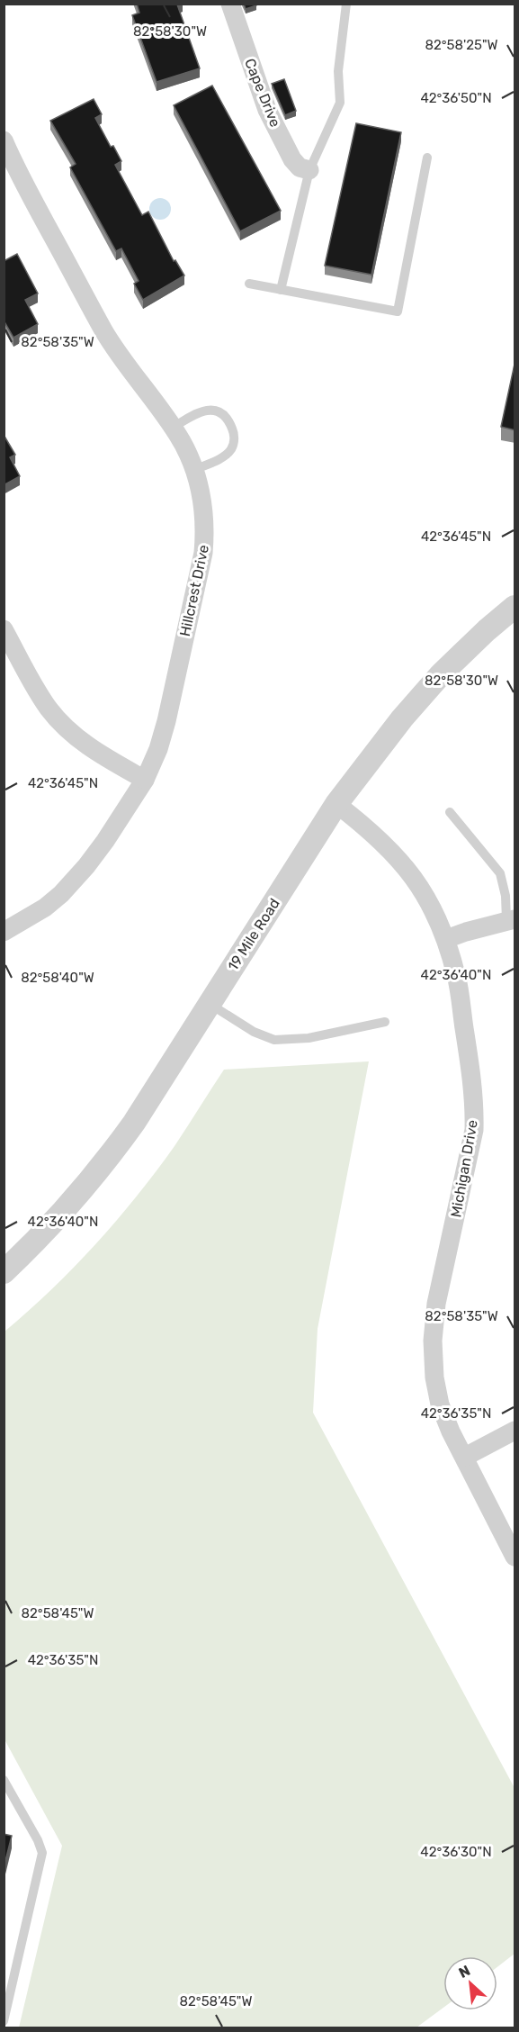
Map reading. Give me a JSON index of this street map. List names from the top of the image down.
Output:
{
  "streets": {
    "street": [
      "Cape Drive",
      "Hillcrest Drive",
      "19 Mile Road",
      "Michigan Drive"
    ]
  },
  "crossings": [
    ["19 Mile Road", "Michigan Drive"]
  ],
  "north": "top left",
  "coordinates": [
    "82°58'30\"W",
    "82°58'25\"W",
    "42°36'50\"N",
    "82°58'35\"W",
    "42°36'45\"N",
    "42°36'40\"N",
    "82°58'40\"W",
    "42°36'35\"N",
    "82°58'45\"W",
    "42°36'30\"N"
  ]
}
